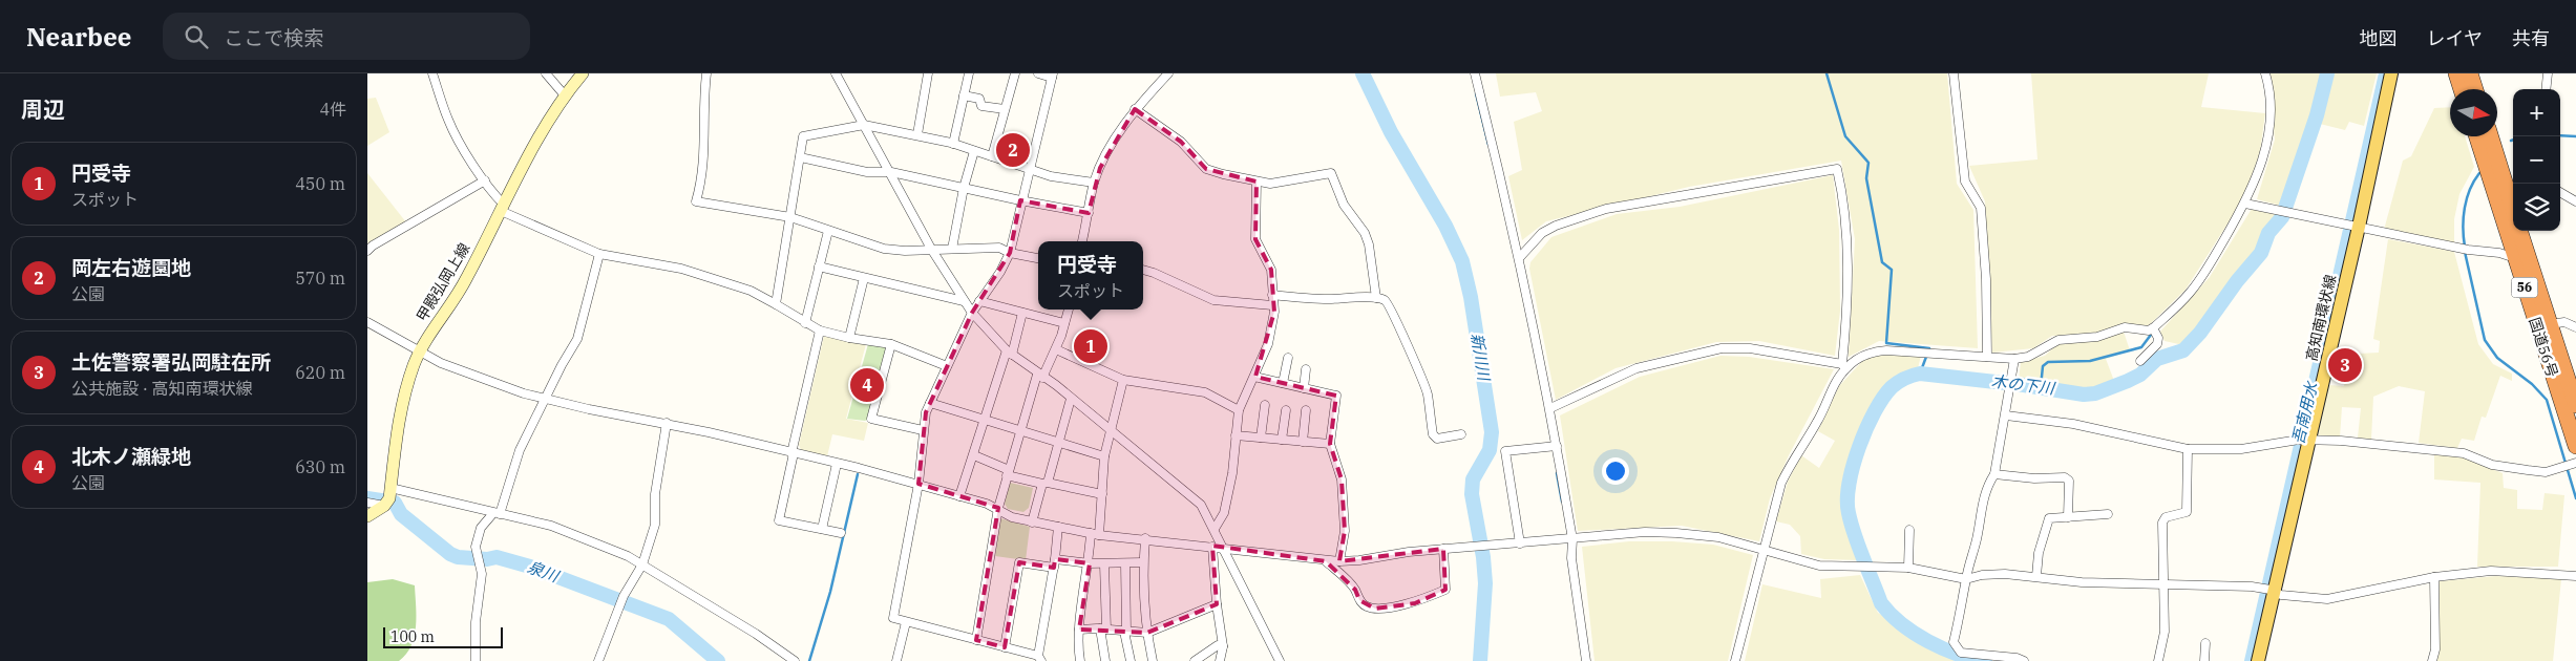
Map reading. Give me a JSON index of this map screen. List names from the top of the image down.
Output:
{
  "streets": {
    "highway": ["56", "国道56号"],
    "main road": ["甲殿弘岡上線", "高知南環状線"]
  },
  "water": [
    "新川川",
    "木の下川",
    "吾南用水",
    "泉川"
  ],
  "scale_bar": "100 m",
  "north": "right",
  "page": {
    "header": "Nearbee",
    "search": "ここで検索",
    "nav": ["地図", "レイヤ", "共有"],
    "heading": ["周辺", "4件"],
    "map_buttons": ["+", "−"],
    "pins": [
      "2",
      "1",
      "3",
      "4"
    ],
    "list": [
      {
        "mark": "1",
        "name": "円受寺",
        "note": "スポット",
        "value": "450 m"
      },
      {
        "mark": "2",
        "name": "岡左右遊園地",
        "note": "公園",
        "value": "570 m"
      },
      {
        "mark": "3",
        "name": "土佐警察署弘岡駐在所",
        "note": "公共施設 · 高知南環状線",
        "value": "620 m"
      },
      {
        "mark": "4",
        "name": "北木ノ瀬緑地",
        "note": "公園",
        "value": "630 m"
      }
    ],
    "popup": ["円受寺", "スポット"],
    "scale": "100 m"
  }
}
